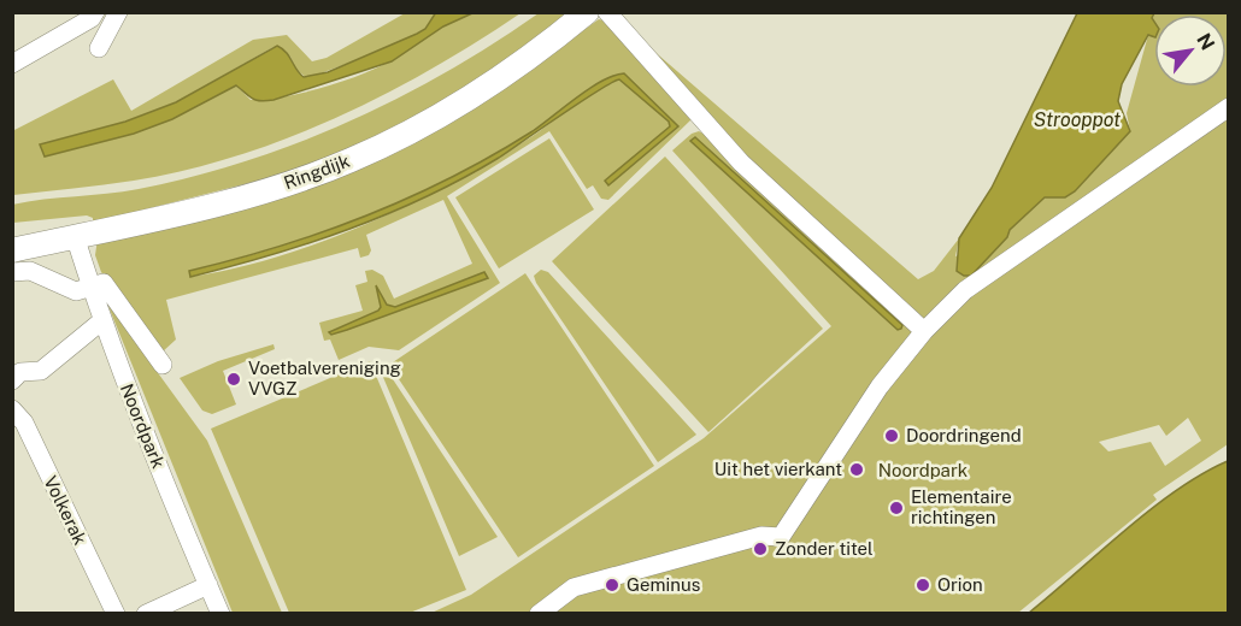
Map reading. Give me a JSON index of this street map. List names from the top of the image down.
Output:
{
  "streets": {
    "main road": ["Ringdijk"],
    "street": ["Noordpark", "Volkerak"]
  },
  "crossings": [
    ["Ringdijk", "Noordpark"]
  ],
  "water": ["Strooppot"],
  "parks": ["Noordpark"],
  "places": [
    "Voetbalvereniging VVGZ",
    "Doordringend",
    "Uit het vierkant",
    "Elementaire richtingen",
    "Zonder titel",
    "Geminus",
    "Orion"
  ],
  "north": "top right"
}
